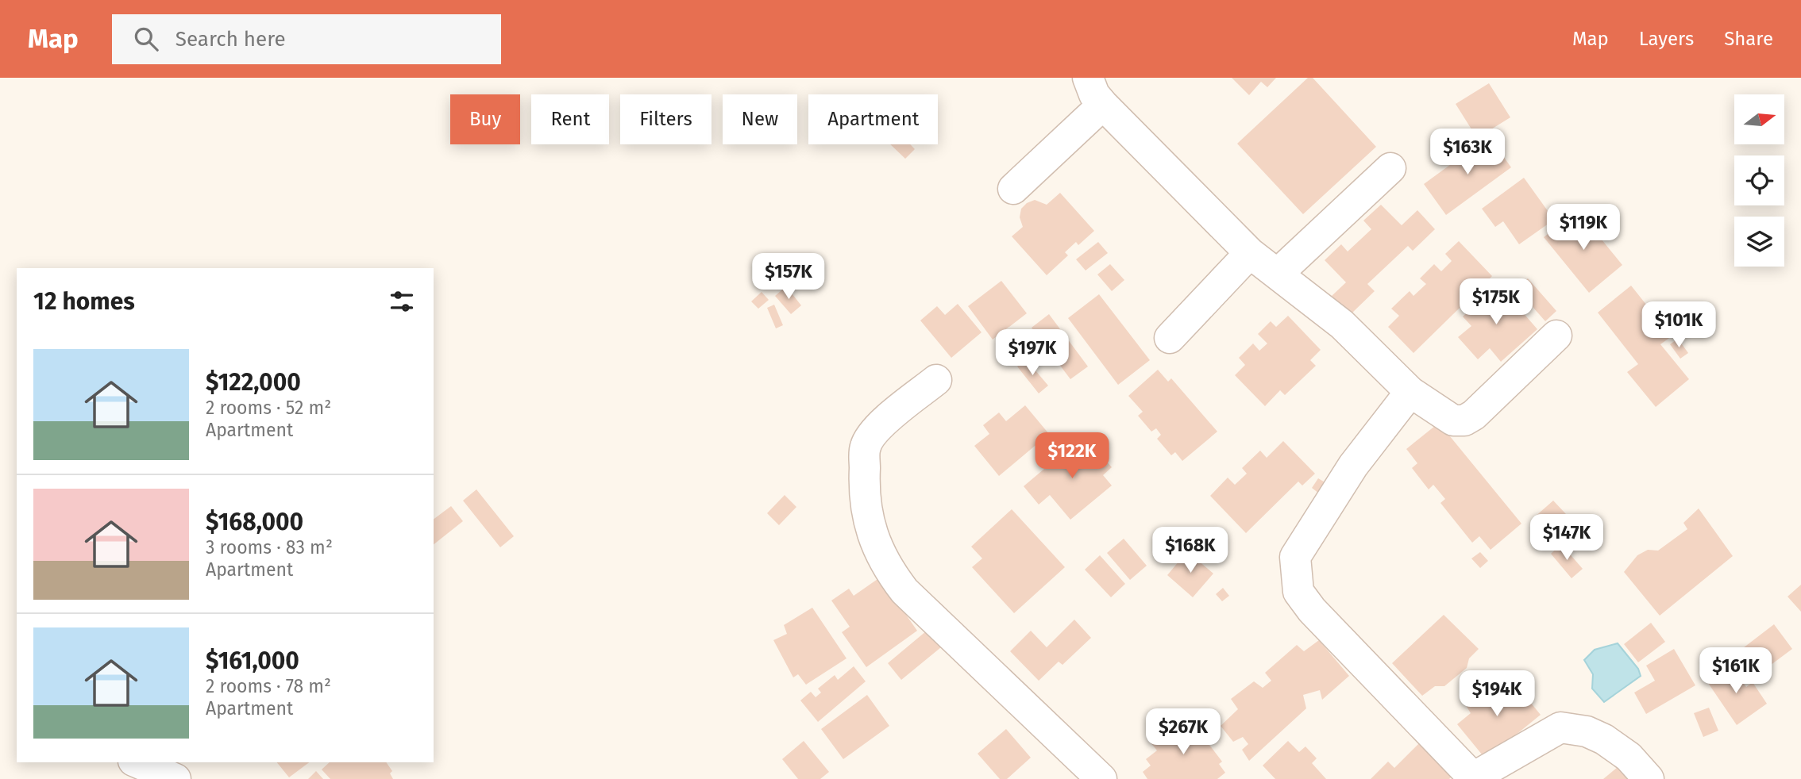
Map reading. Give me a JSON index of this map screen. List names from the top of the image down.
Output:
{
  "north": "right",
  "page": {
    "header": "Map",
    "search": "Search here",
    "nav": ["Map", "Layers", "Share"],
    "chip": [
      "Buy",
      "Rent",
      "Filters",
      "New",
      "Apartment"
    ],
    "price": [
      "$163K",
      "$119K",
      "$157K",
      "$175K",
      "$101K",
      "$197K",
      "$122K",
      "$147K",
      "$168K",
      "$161K",
      "$194K",
      "$267K"
    ],
    "heading": "12 homes",
    "list": [
      {
        "name": "$122,000",
        "note": "2 rooms · 52 m² · Apartment"
      },
      {
        "name": "$168,000",
        "note": "3 rooms · 83 m² · Apartment"
      },
      {
        "name": "$161,000",
        "note": "2 rooms · 78 m² · Apartment"
      }
    ]
  }
}
